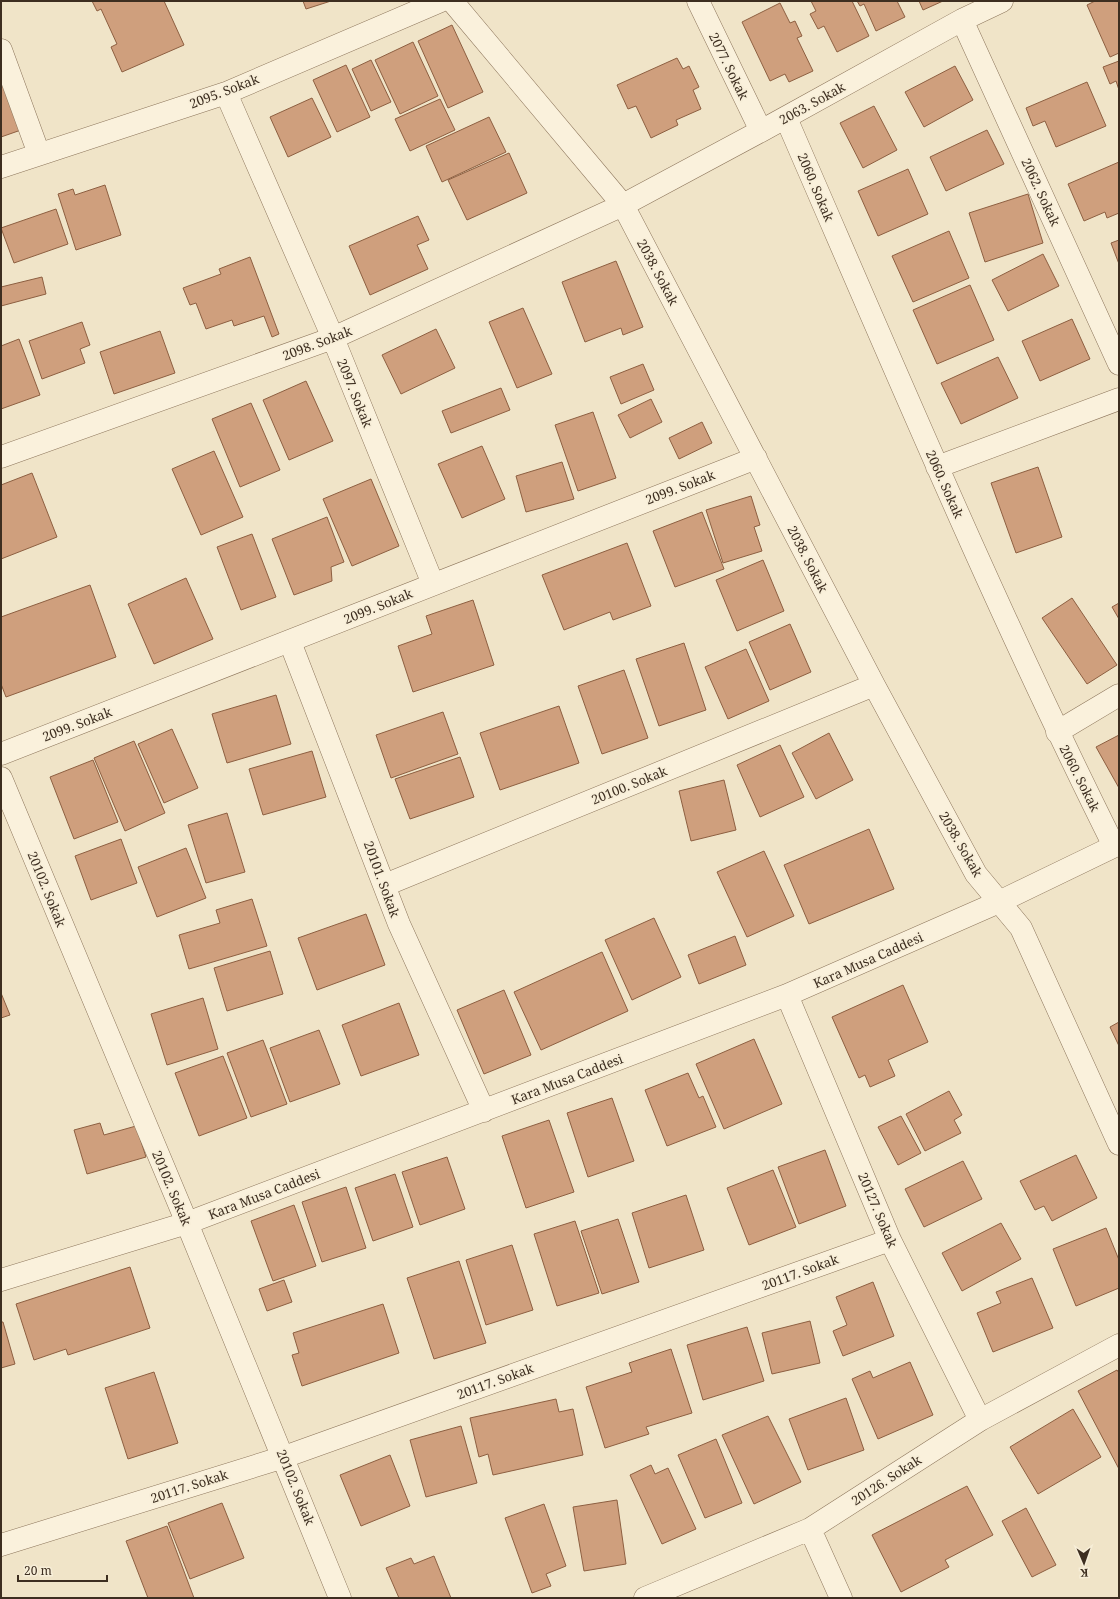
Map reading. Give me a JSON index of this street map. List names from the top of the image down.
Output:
{
  "streets": {
    "street": [
      "2077. Sokak",
      "2095. Sokak",
      "2063. Sokak",
      "2060. Sokak",
      "2062. Sokak",
      "2038. Sokak",
      "2098. Sokak",
      "2097. Sokak",
      "2099. Sokak",
      "20100. Sokak",
      "20101. Sokak",
      "20102. Sokak",
      "Kara Musa Caddesi",
      "20127. Sokak",
      "20117. Sokak",
      "20126. Sokak"
    ]
  },
  "crossings": [
    ["2077. Sokak", "2063. Sokak"],
    ["2095. Sokak", "2097. Sokak"],
    ["2063. Sokak", "2060. Sokak"],
    ["2063. Sokak", "2062. Sokak"],
    ["2063. Sokak", "2038. Sokak"],
    ["2063. Sokak", "2098. Sokak"],
    ["2060. Sokak", "Kara Musa Caddesi"],
    ["2038. Sokak", "2098. Sokak"],
    ["2038. Sokak", "2099. Sokak"],
    ["2038. Sokak", "20100. Sokak"],
    ["2038. Sokak", "Kara Musa Caddesi"],
    ["2098. Sokak", "2097. Sokak"],
    ["2097. Sokak", "2099. Sokak"],
    ["2099. Sokak", "20101. Sokak"],
    ["20100. Sokak", "20101. Sokak"],
    ["20101. Sokak", "Kara Musa Caddesi"],
    ["20102. Sokak", "Kara Musa Caddesi"],
    ["20102. Sokak", "20117. Sokak"],
    ["Kara Musa Caddesi", "20127. Sokak"],
    ["20127. Sokak", "20117. Sokak"],
    ["20127. Sokak", "20126. Sokak"]
  ],
  "scale_bar": "20 m",
  "north": "bottom"
}
